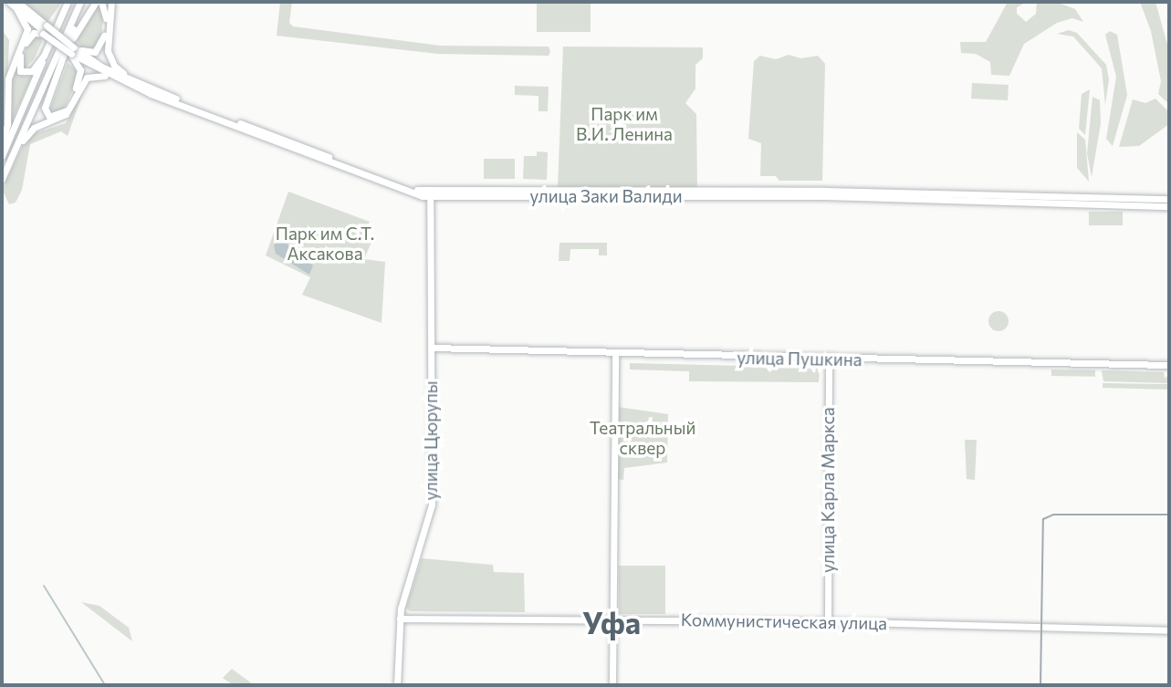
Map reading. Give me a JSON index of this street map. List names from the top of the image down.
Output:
{
  "streets": {
    "main road": [
      "улица Заки Валиди",
      "улица Пушкина",
      "улица Цюрупы",
      "улица Карла Маркса",
      "Коммунистическая улица"
    ]
  },
  "crossings": [
    ["улица Заки Валиди", "улица Цюрупы"],
    ["улица Пушкина", "улица Цюрупы"],
    ["улица Пушкина", "улица Карла Маркса"],
    ["улица Цюрупы", "Коммунистическая улица"],
    ["улица Карла Маркса", "Коммунистическая улица"]
  ],
  "districts": ["Уфа"],
  "parks": ["Парк им В.И. Ленина", "Парк им С.Т. Аксакова", "Театральный сквер"]
}
